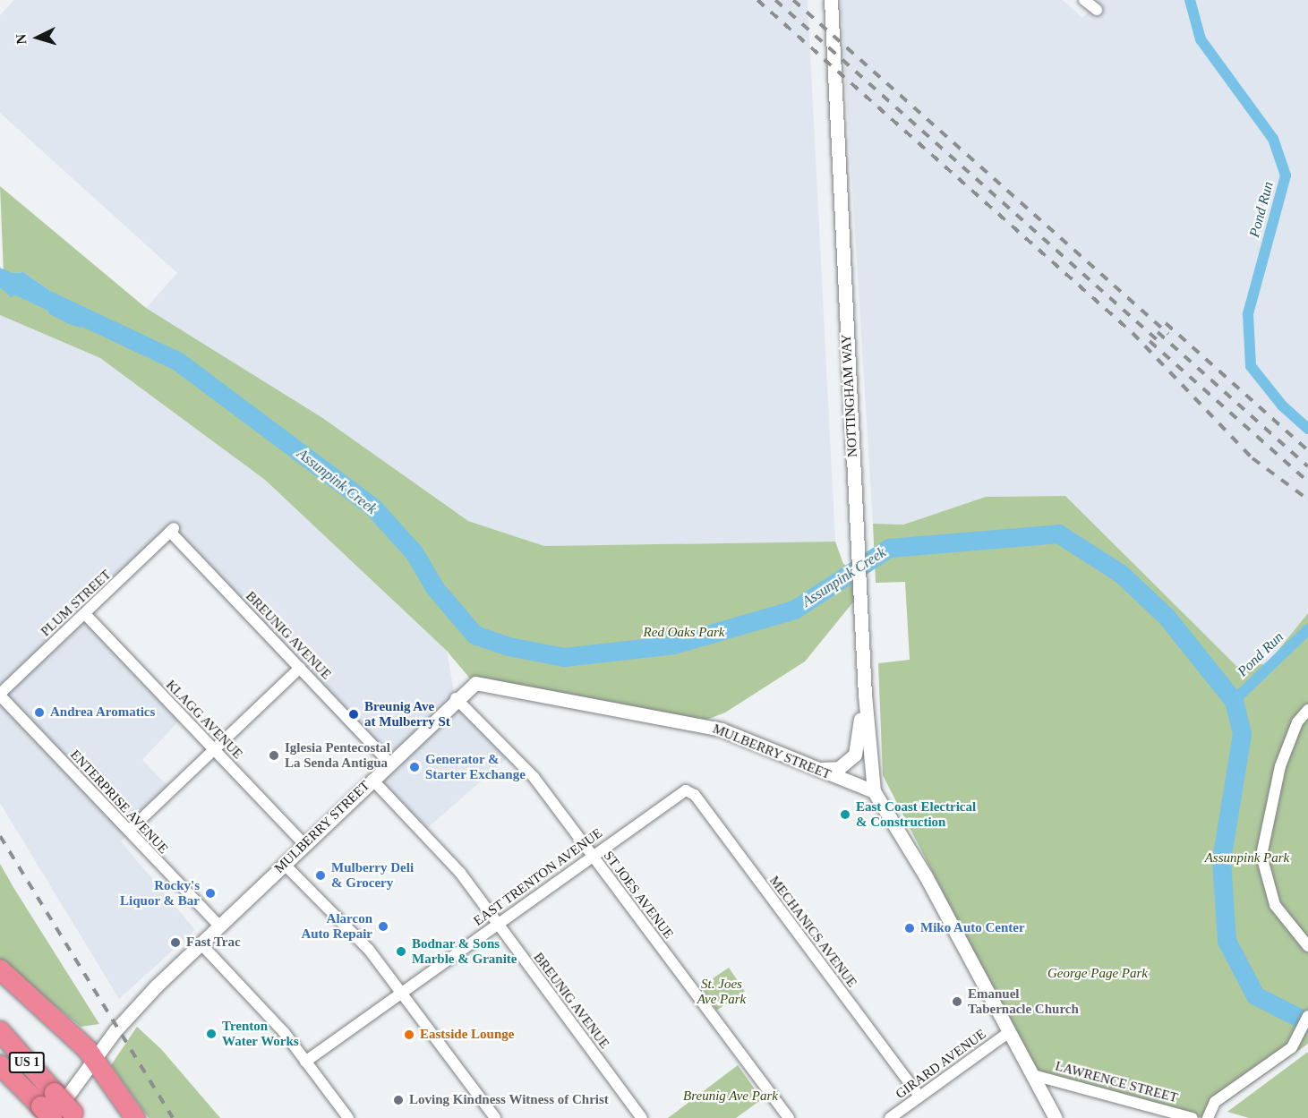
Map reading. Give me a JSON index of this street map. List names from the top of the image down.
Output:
{
  "streets": {
    "highway": ["US 1"],
    "street": [
      "NOTTINGHAM WAY",
      "PLUM STREET",
      "BREUNIG AVENUE",
      "KLAGG AVENUE",
      "MULBERRY STREET",
      "ENTERPRISE AVENUE",
      "EAST TRENTON AVENUE",
      "ST JOES AVENUE",
      "MECHANICS AVENUE",
      "GIRARD AVENUE",
      "LAWRENCE STREET"
    ]
  },
  "crossings": [
    ["NOTTINGHAM WAY", "MULBERRY STREET"],
    ["PLUM STREET", "BREUNIG AVENUE"],
    ["PLUM STREET", "KLAGG AVENUE"],
    ["PLUM STREET", "ENTERPRISE AVENUE"],
    ["BREUNIG AVENUE", "MULBERRY STREET"],
    ["BREUNIG AVENUE", "EAST TRENTON AVENUE"],
    ["KLAGG AVENUE", "MULBERRY STREET"],
    ["MULBERRY STREET", "ENTERPRISE AVENUE"],
    ["MULBERRY STREET", "ST JOES AVENUE"],
    ["MULBERRY STREET", "US 1"],
    ["EAST TRENTON AVENUE", "ST JOES AVENUE"],
    ["EAST TRENTON AVENUE", "MECHANICS AVENUE"],
    ["MECHANICS AVENUE", "GIRARD AVENUE"]
  ],
  "water": ["Pond Run", "Assunpink Creek"],
  "parks": [
    "Red Oaks Park",
    "Assunpink Park",
    "George Page Park",
    "St. Joes Ave Park",
    "Breunig Ave Park"
  ],
  "places": [
    "Andrea Aromatics",
    "Breunig Ave at Mulberry St",
    "Iglesia Pentecostal La Senda Antigua",
    "Generator & Starter Exchange",
    "East Coast Electrical & Construction",
    "Mulberry Deli & Grocery",
    "Rocky's Liquor & Bar",
    "Alarcon Auto Repair",
    "Miko Auto Center",
    "Fast Trac",
    "Bodnar & Sons Marble & Granite",
    "Emanuel Tabernacle Church",
    "Trenton Water Works",
    "Eastside Lounge",
    "Loving Kindness Witness of Christ"
  ],
  "north": "left"
}
